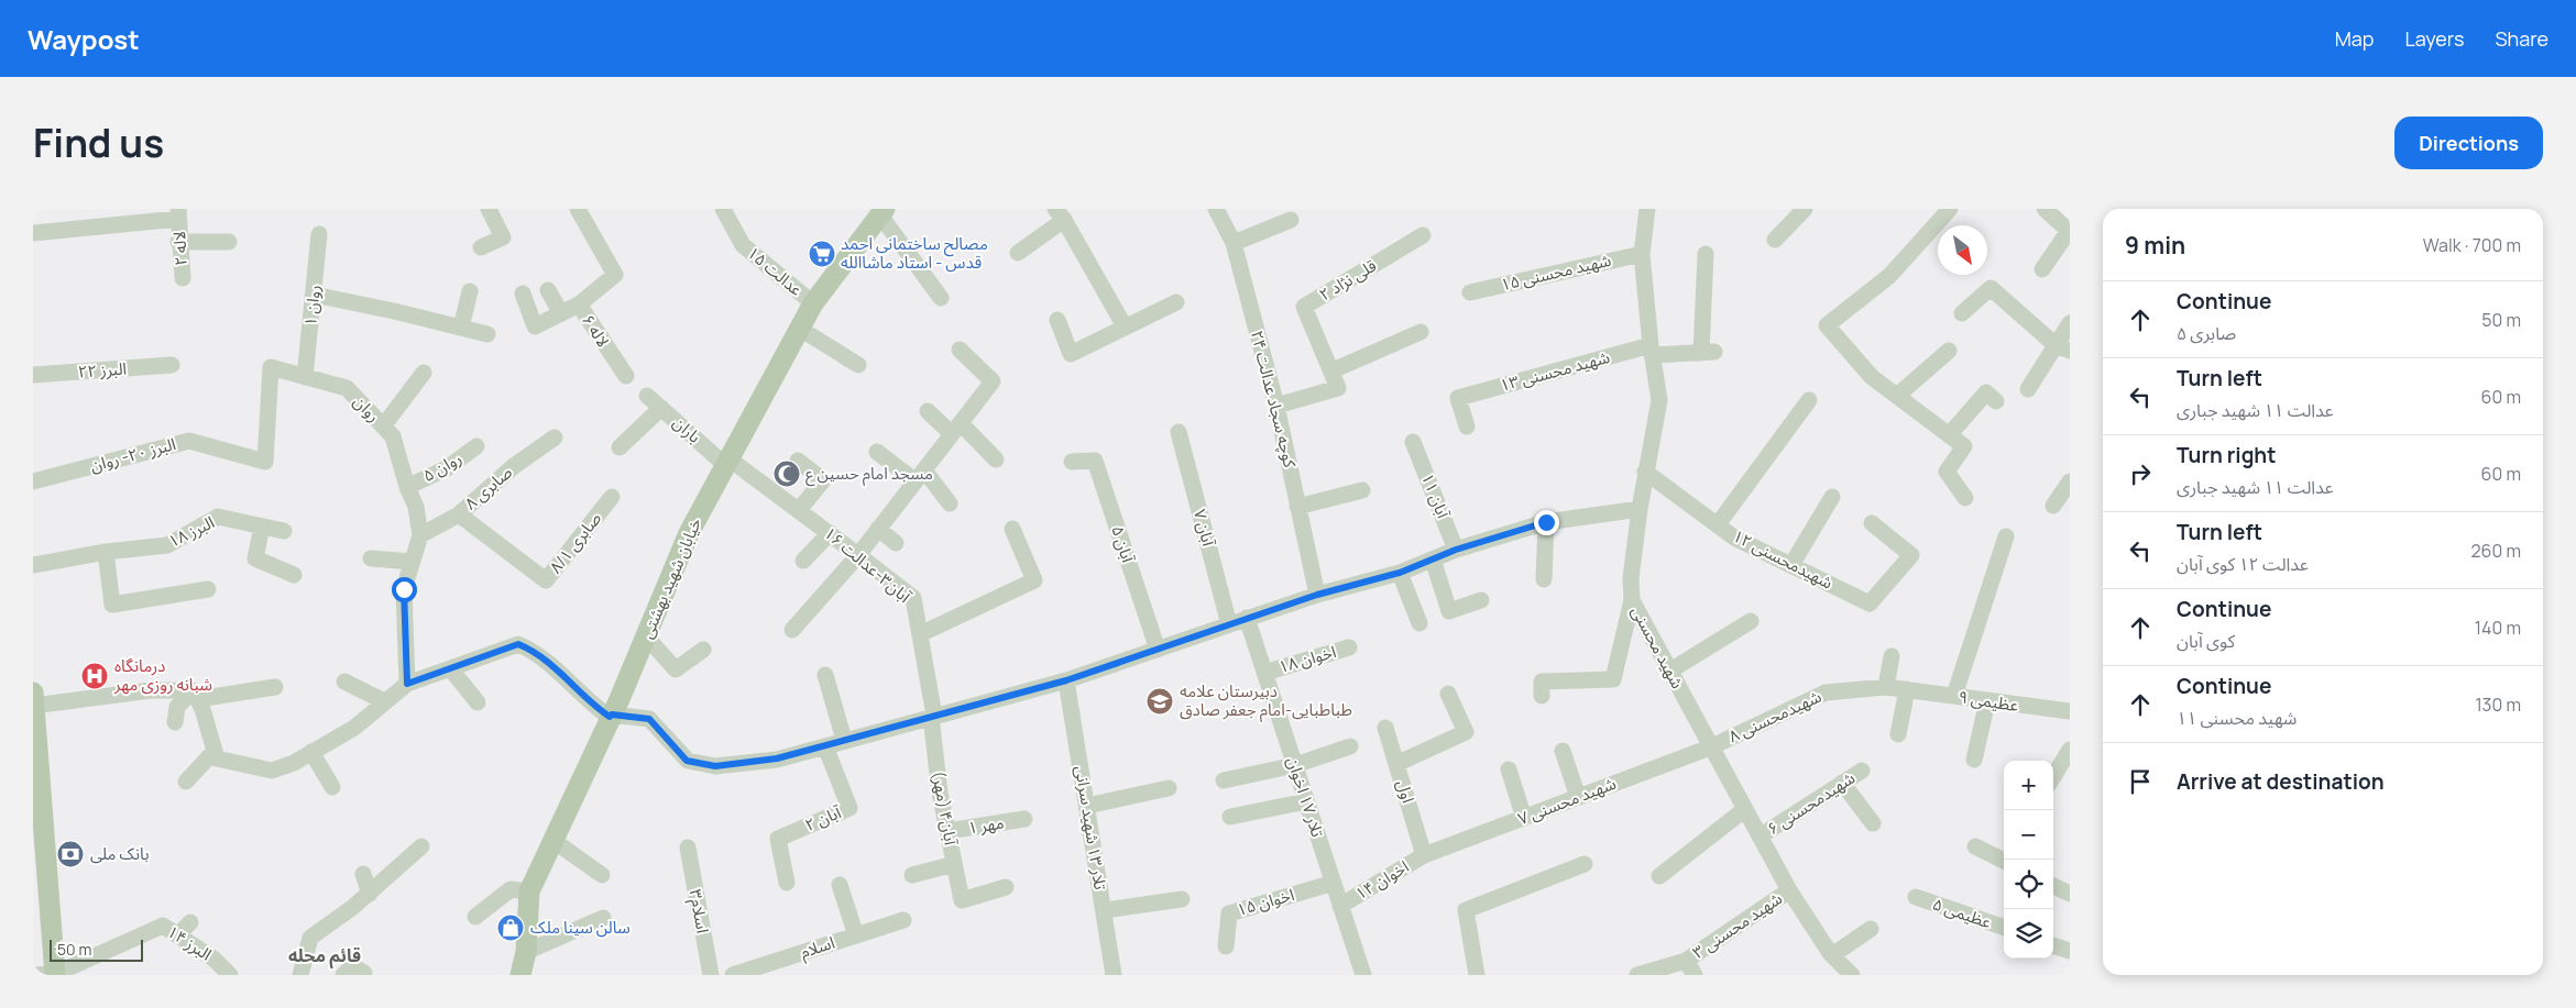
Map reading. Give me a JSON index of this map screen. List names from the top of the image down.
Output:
{
  "streets": {
    "main road": ["خیابان شهید بهشتی"],
    "street": [
      "لاله ۲",
      "عدالت ۱۵",
      "شهید محسنی ۱۵",
      "قلی نژاد ۲",
      "روان ۱",
      "لاله ۶",
      "البرز ۲۲",
      "شهید محسنی ۱۳",
      "کوچه سجاد عدالت ۲۴",
      "روان",
      "باران",
      "البرز ۲۰- روان",
      "روان ۵",
      "صابری ۸",
      "آبان ۱۱",
      "آبان ۷",
      "البرز ۱۸",
      "صابری ۸/۱",
      "آبان ۵",
      "شهیدمحسنی ۱۲",
      "آبان۳-عدالت ۱۶",
      "شهید محسنی",
      "اخوان ۱۸",
      "عظیمی ۹",
      "شهیدمحسنی ۸",
      "اول",
      "تلار ۱۷ اخوان",
      "شهید محسنی ۷",
      "شهیدمحسنی ۶",
      "آبان۴ (مهر)",
      "آبان ۲",
      "مهر ۱",
      "تلار ۱۳ شهید سرانی",
      "اخوان ۱۴",
      "اخوان ۱۵",
      "اسلام۳",
      "عظیمی ۵",
      "شهید محسنی ۳",
      "البرز ۱۴",
      "اسلام"
    ]
  },
  "crossings": [
    ["عدالت ۱۵", "خیابان شهید بهشتی"],
    ["شهید محسنی ۱۵", "شهید محسنی"],
    ["روان ۱", "روان"],
    ["شهید محسنی ۱۳", "شهید محسنی"],
    ["روان", "البرز ۲۰- روان"],
    ["روان", "روان ۵"],
    ["روان", "صابری ۸"],
    ["باران", "آبان۳-عدالت ۱۶"],
    ["باران", "خیابان شهید بهشتی"],
    ["صابری ۸", "صابری ۸/۱"],
    ["شهیدمحسنی ۱۲", "شهید محسنی"],
    ["آبان۳-عدالت ۱۶", "خیابان شهید بهشتی"],
    ["آبان۳-عدالت ۱۶", "آبان۴ (مهر)"],
    ["شهید محسنی", "شهیدمحسنی ۸"],
    ["شهید محسنی", "شهید محسنی ۷"],
    ["شهید محسنی", "شهیدمحسنی ۶"],
    ["شهید محسنی", "شهید محسنی ۳"],
    ["اخوان ۱۸", "تلار ۱۷ اخوان"],
    ["عظیمی ۹", "شهیدمحسنی ۸"],
    ["شهیدمحسنی ۸", "شهید محسنی ۷"],
    ["اول", "شهید محسنی ۷"],
    ["اول", "اخوان ۱۴"],
    ["تلار ۱۷ اخوان", "اخوان ۱۴"],
    ["تلار ۱۷ اخوان", "اخوان ۱۵"],
    ["شهید محسنی ۷", "اخوان ۱۴"],
    ["آبان۴ (مهر)", "مهر ۱"]
  ],
  "districts": ["قائم محله"],
  "places": {
    "supermarket": ["مصالح ساختمانی احمد قدس - استاد ماشاالله"],
    "mosque": ["مسجد امام حسین ع"],
    "hospital": ["درمانگاه شبانه روزی مهر"],
    "school or university": ["دبیرستان علامه طباطبایی-امام جعفر صادق"],
    "bank": ["بانک ملی"],
    "shop": ["سالن سینا ملک"]
  },
  "scale_bar": "50 m",
  "north": "bottom right",
  "page": {
    "header": "Waypost",
    "nav": ["Map", "Layers", "Share"],
    "title": "Find us",
    "buttons": "Directions",
    "heading": ["9 min", "Walk · 700 m"],
    "list": [
      ["Continue", "صابری ۵", "50 m"],
      ["Turn left", "عدالت ۱۱ شهید جباری", "60 m"],
      ["Turn right", "عدالت ۱۱ شهید جباری", "60 m"],
      ["Turn left", "عدالت ۱۲ کوی آبان", "260 m"],
      ["Continue", "کوی آبان", "140 m"],
      ["Continue", "شهید محسنی ۱۱", "130 m"],
      "Arrive at destination"
    ],
    "map_buttons": ["+", "−"],
    "scale": "50 m"
  }
}
